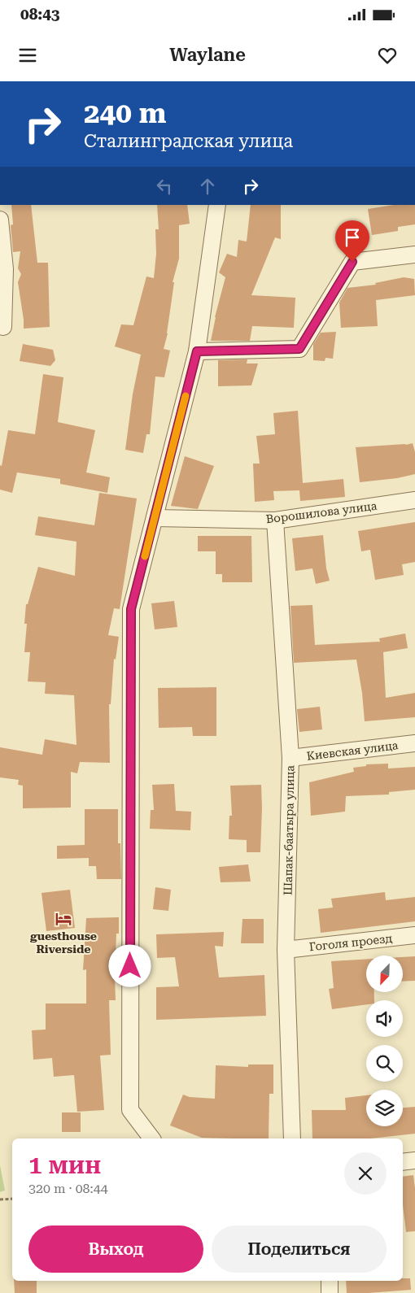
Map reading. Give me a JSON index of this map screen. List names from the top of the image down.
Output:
{
  "streets": {
    "street": [
      "Ворошилова улица",
      "Киевская улица",
      "Шапак-баатыра улица",
      "Гоголя проезд"
    ]
  },
  "crossings": [
    ["Ворошилова улица", "Шапак-баатыра улица"],
    ["Киевская улица", "Шапак-баатыра улица"],
    ["Шапак-баатыра улица", "Гоголя проезд"]
  ],
  "places": {
    "hotel": ["guesthouse Riverside"]
  },
  "north": "bottom left",
  "page": {
    "status": "08:43",
    "header": "Waylane",
    "turn": ["240 m", "Сталинградская улица"],
    "heading": ["1 мин", "320 m · 08:44"],
    "buttons": ["Выход", "Поделиться"]
  }
}
